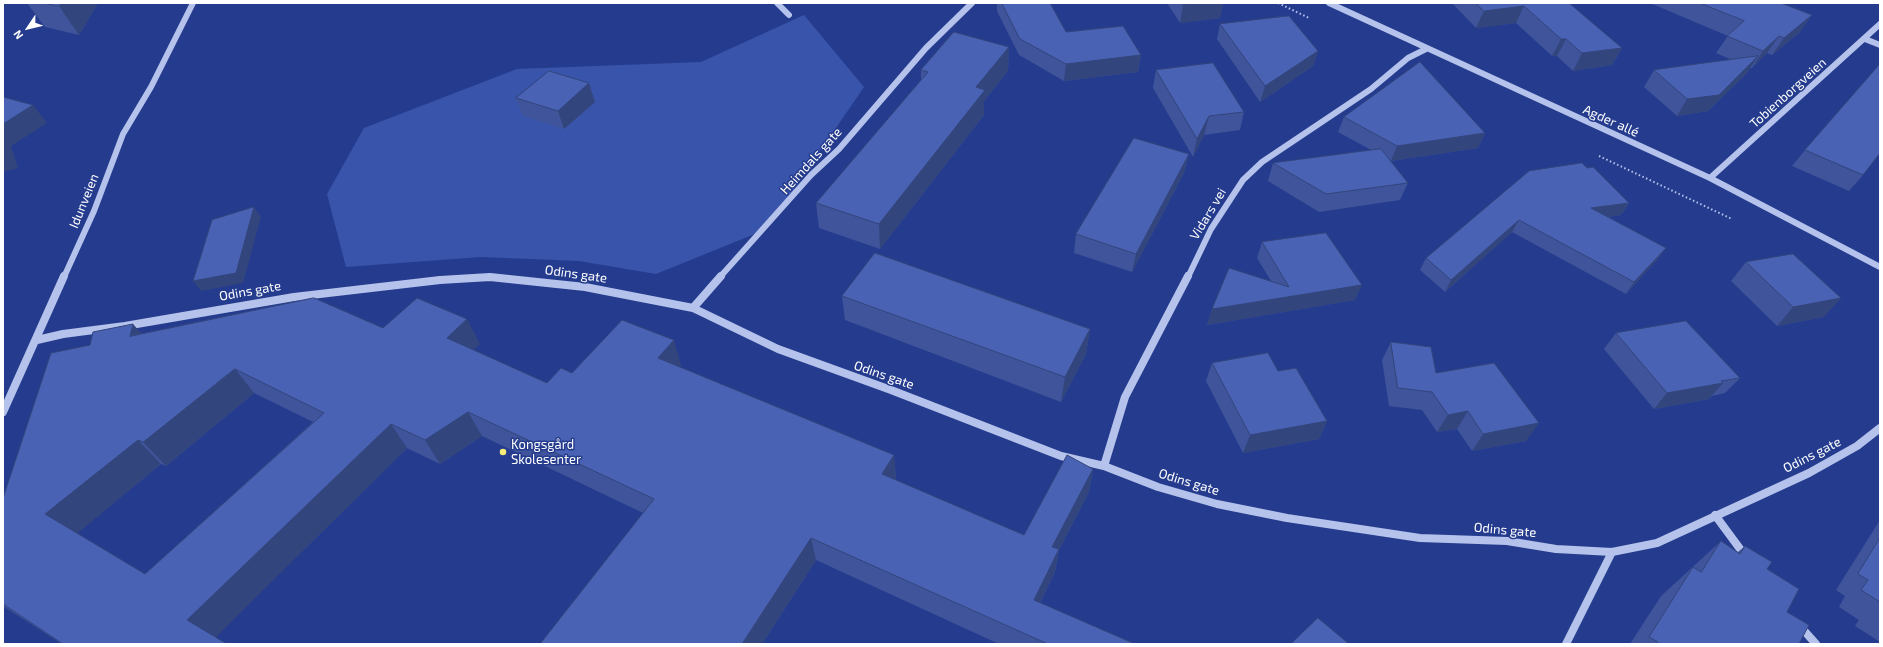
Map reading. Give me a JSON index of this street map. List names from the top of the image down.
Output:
{
  "streets": {
    "street": [
      "Tobienborgveien",
      "Agder allé",
      "Heimdals gate",
      "Idunveien",
      "Vidars vei",
      "Odins gate"
    ]
  },
  "crossings": [
    ["Tobienborgveien", "Agder allé"],
    ["Agder allé", "Vidars vei"],
    ["Heimdals gate", "Odins gate"],
    ["Idunveien", "Odins gate"],
    ["Vidars vei", "Odins gate"]
  ],
  "places": ["Kongsgård Skolesenter"],
  "north": "bottom left"
}
